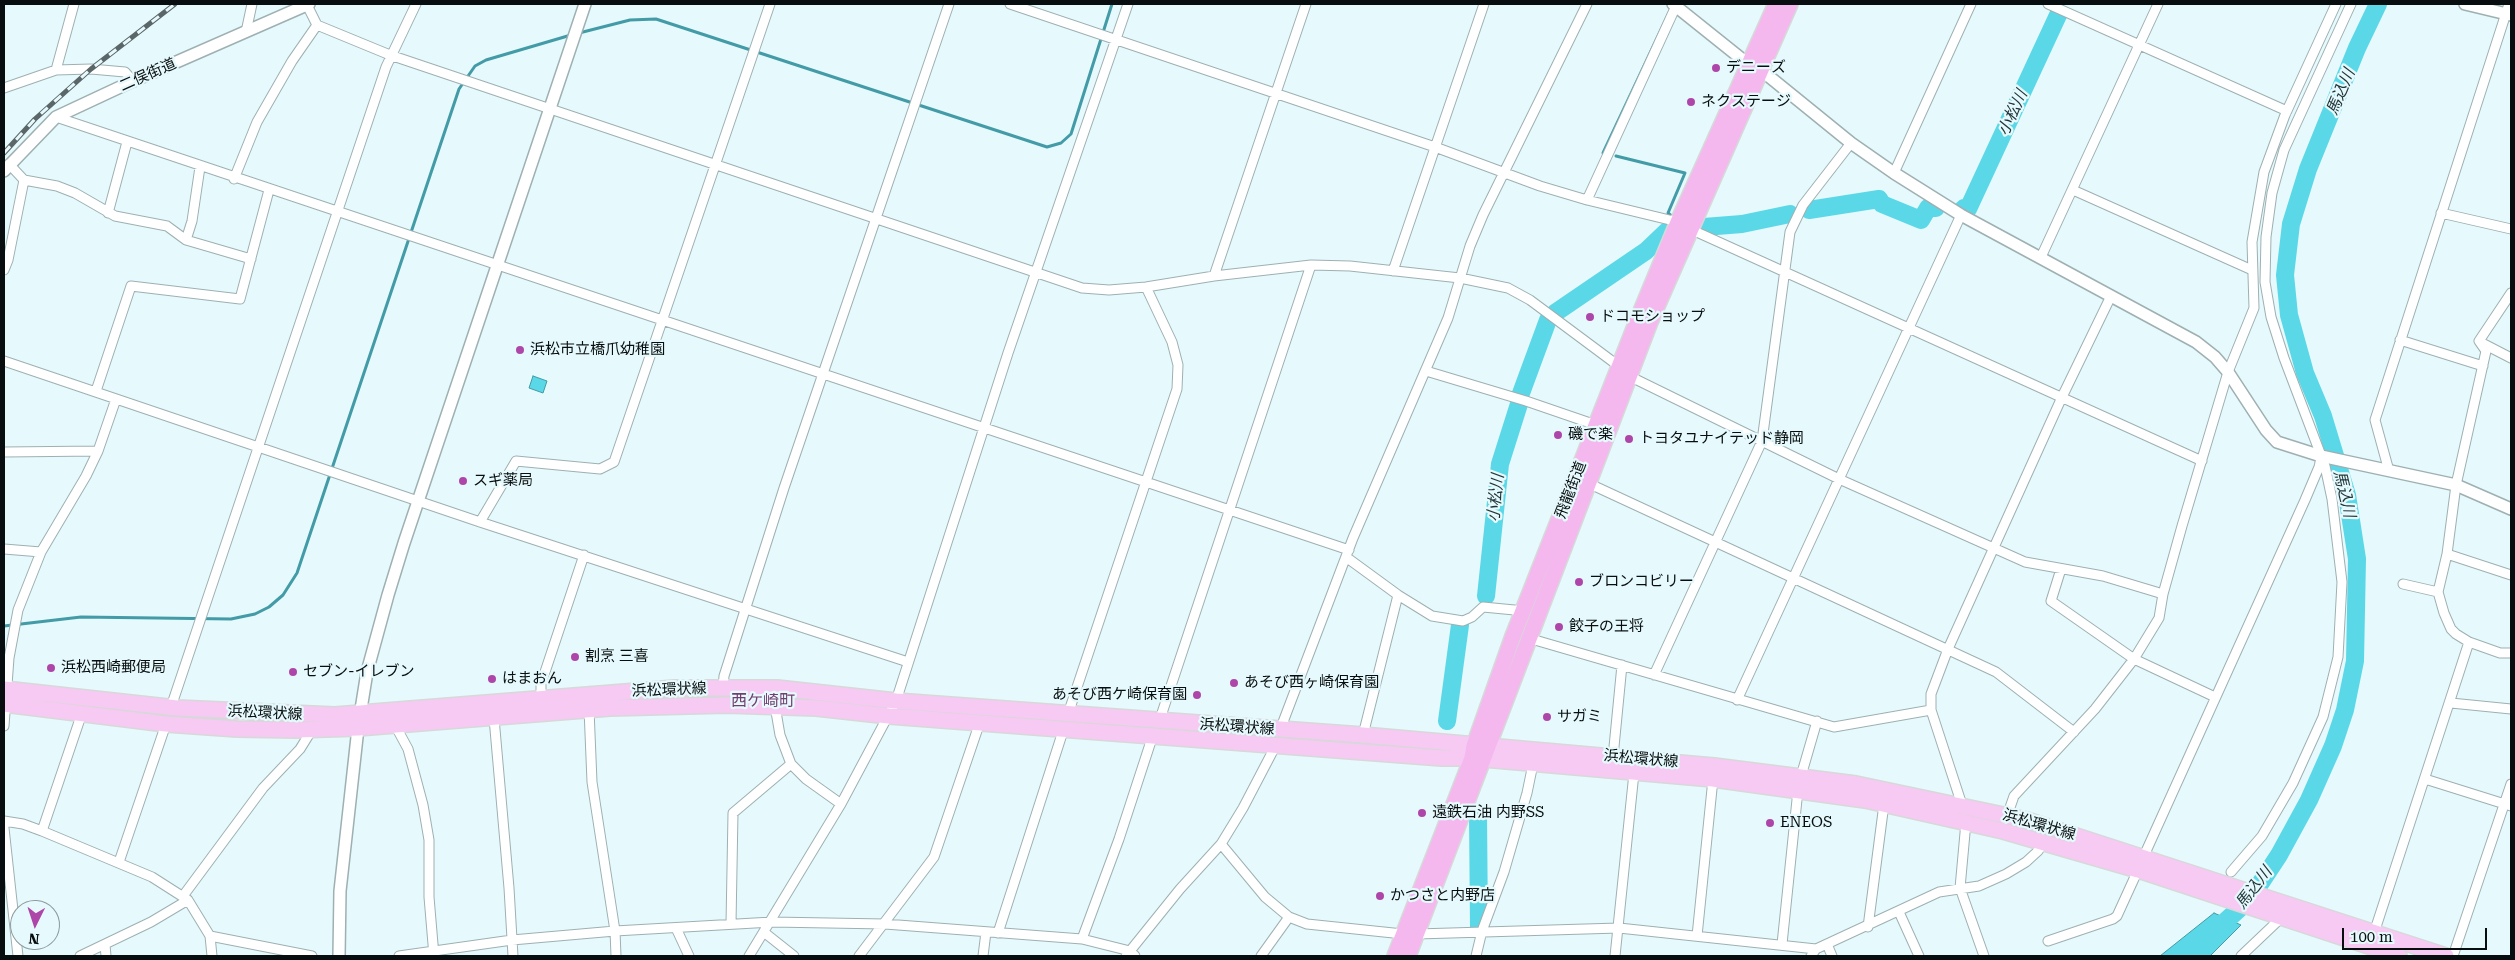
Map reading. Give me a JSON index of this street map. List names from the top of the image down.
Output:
{
  "streets": {
    "highway": ["飛龍街道"],
    "main road": ["浜松環状線"],
    "street": ["二俣街道"]
  },
  "crossings": [
    ["飛龍街道", "浜松環状線"]
  ],
  "districts": ["西ケ崎町"],
  "water": ["馬込川", "小松川"],
  "places": [
    "デニーズ",
    "ネクステージ",
    "ドコモショップ",
    "浜松市立橋爪幼稚園",
    "磯で楽",
    "トヨタユナイテッド静岡",
    "スギ薬局",
    "ブロンコビリー",
    "餃子の王将",
    "割烹 三喜",
    "浜松西崎郵便局",
    "セブン-イレブン",
    "はまおん",
    "あそび西ヶ崎保育園",
    "あそび西ケ崎保育園",
    "サガミ",
    "遠鉄石油 内野SS",
    "ENEOS",
    "かつさと内野店"
  ],
  "scale_bar": "100 m",
  "north": "bottom"
}
